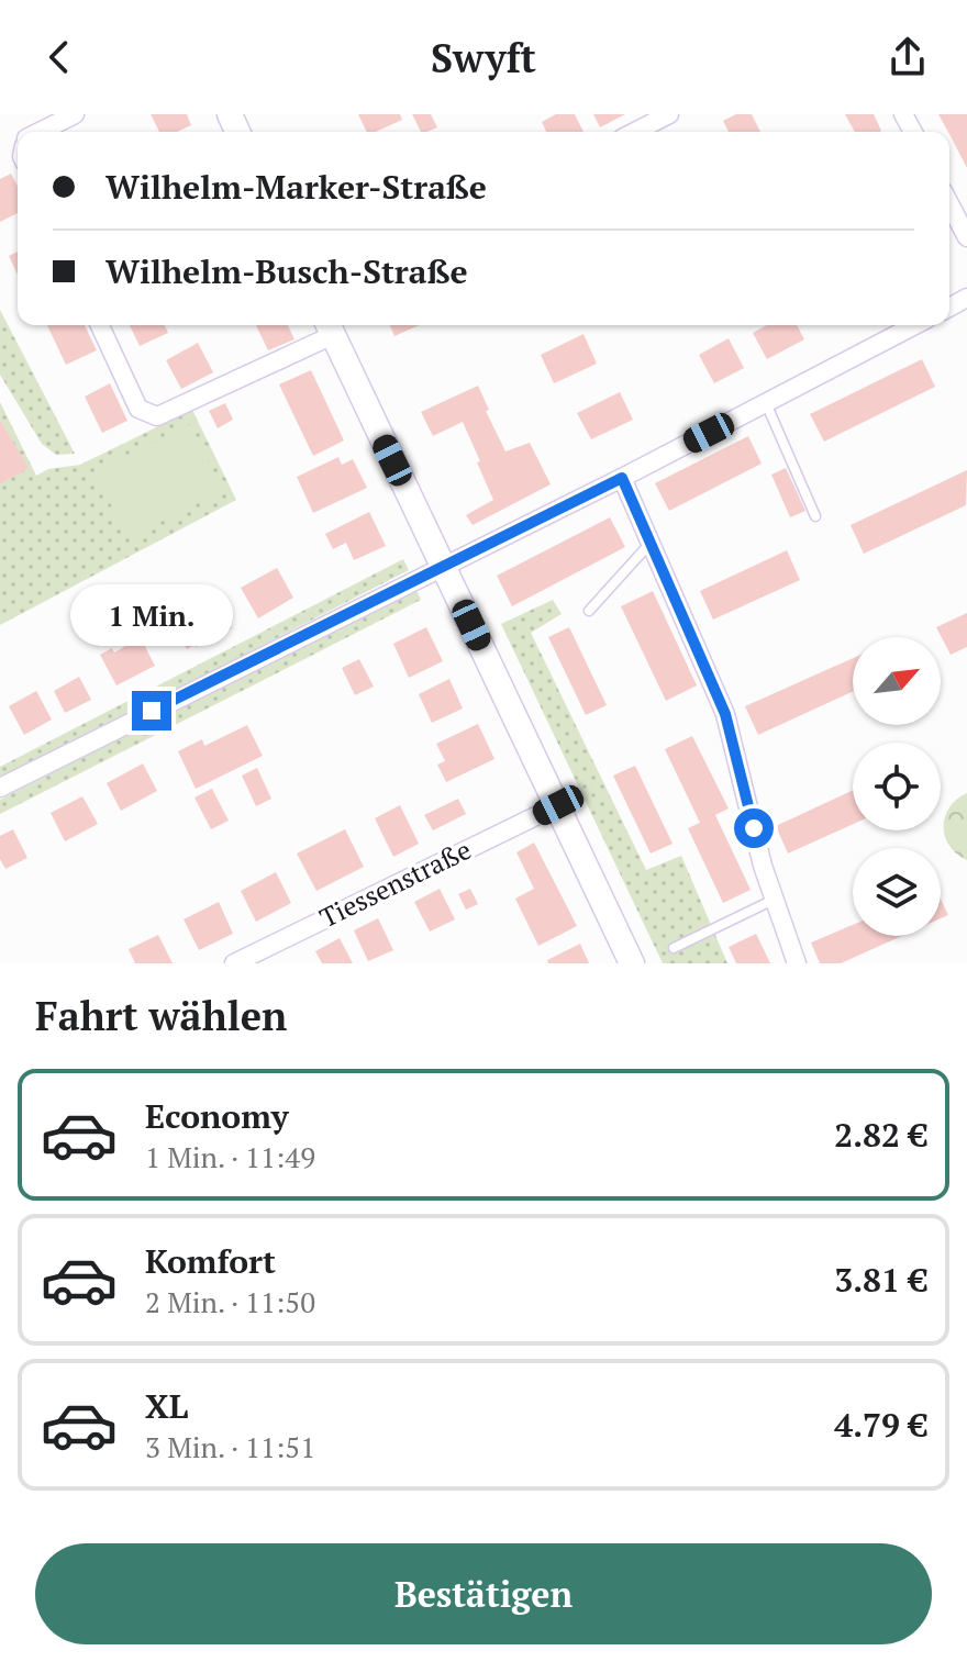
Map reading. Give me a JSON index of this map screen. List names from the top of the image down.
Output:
{
  "streets": {
    "street": ["Tiessenstraße"]
  },
  "north": "top right",
  "page": {
    "header": "Swyft",
    "banner": ["Wilhelm-Marker-Straße", "Wilhelm-Busch-Straße"],
    "bubble": "1 Min.",
    "heading": "Fahrt wählen",
    "list": [
      {
        "name": "Economy",
        "note": "1 Min. · 11:49",
        "value": "2.82 €"
      },
      {
        "name": "Komfort",
        "note": "2 Min. · 11:50",
        "value": "3.81 €"
      },
      {
        "name": "XL",
        "note": "3 Min. · 11:51",
        "value": "4.79 €"
      }
    ],
    "buttons": "Bestätigen"
  }
}
